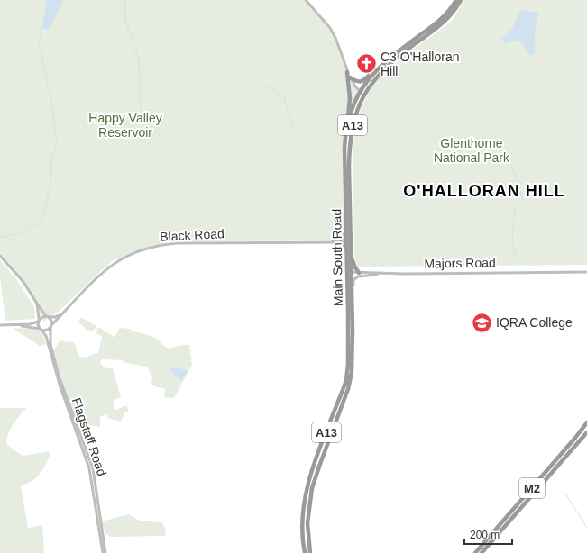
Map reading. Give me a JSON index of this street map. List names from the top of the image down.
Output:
{
  "streets": {
    "highway": ["A13", "Main South Road", "M2"],
    "main road": ["Black Road", "Majors Road", "Flagstaff Road"]
  },
  "crossings": [
    ["A13", "Black Road"],
    ["A13", "Main South Road"],
    ["A13", "Majors Road"],
    ["Black Road", "Main South Road"],
    ["Black Road", "Flagstaff Road"],
    ["Main South Road", "Majors Road"]
  ],
  "districts": ["O'HALLORAN HILL"],
  "parks": ["Happy Valley Reservoir", "Glenthorne National Park"],
  "places": {
    "church": ["C3 O'Halloran Hill"],
    "school or university": ["IQRA College"]
  },
  "scale_bar": "200 m"
}
